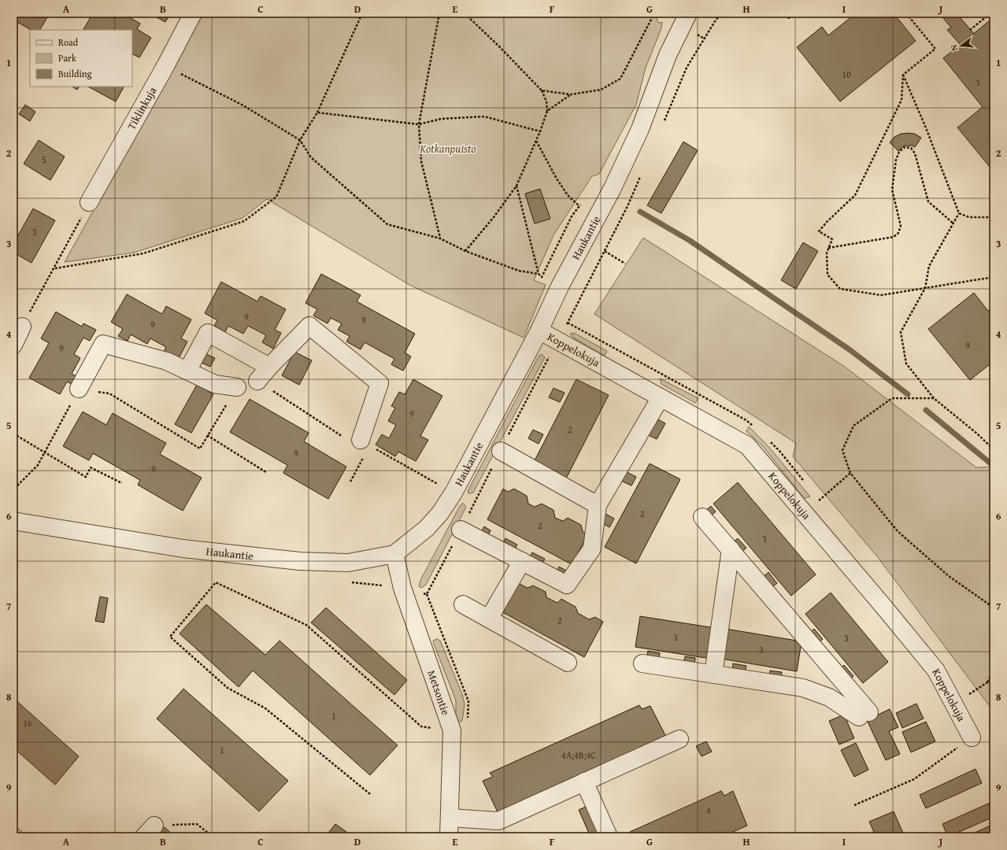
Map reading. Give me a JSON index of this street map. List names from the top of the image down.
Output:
{
  "streets": {
    "street": [
      "Tiklinkuja",
      "Haukantie",
      "Koppelokuja",
      "Metsontie"
    ]
  },
  "crossings": [
    ["Haukantie", "Koppelokuja"],
    ["Haukantie", "Metsontie"]
  ],
  "parks": ["Kotkanpuisto"],
  "house_numbers": [
    "10",
    "3",
    "5",
    "3",
    "9",
    "9",
    "9",
    "9",
    "9",
    "9",
    "2",
    "9",
    "9",
    "2",
    "2",
    "3",
    "2",
    "3",
    "3",
    "3",
    "1",
    "16",
    "1",
    "4A;4B;4C",
    "4"
  ],
  "legend": ["Road", "Park", "Building"],
  "north": "left",
  "grid": {
    "columns": [
      "A",
      "B",
      "C",
      "D",
      "E",
      "F",
      "G",
      "H",
      "I",
      "J"
    ],
    "rows": [
      "1",
      "2",
      "3",
      "4",
      "5",
      "6",
      "7",
      "8",
      "9"
    ]
  }
}
